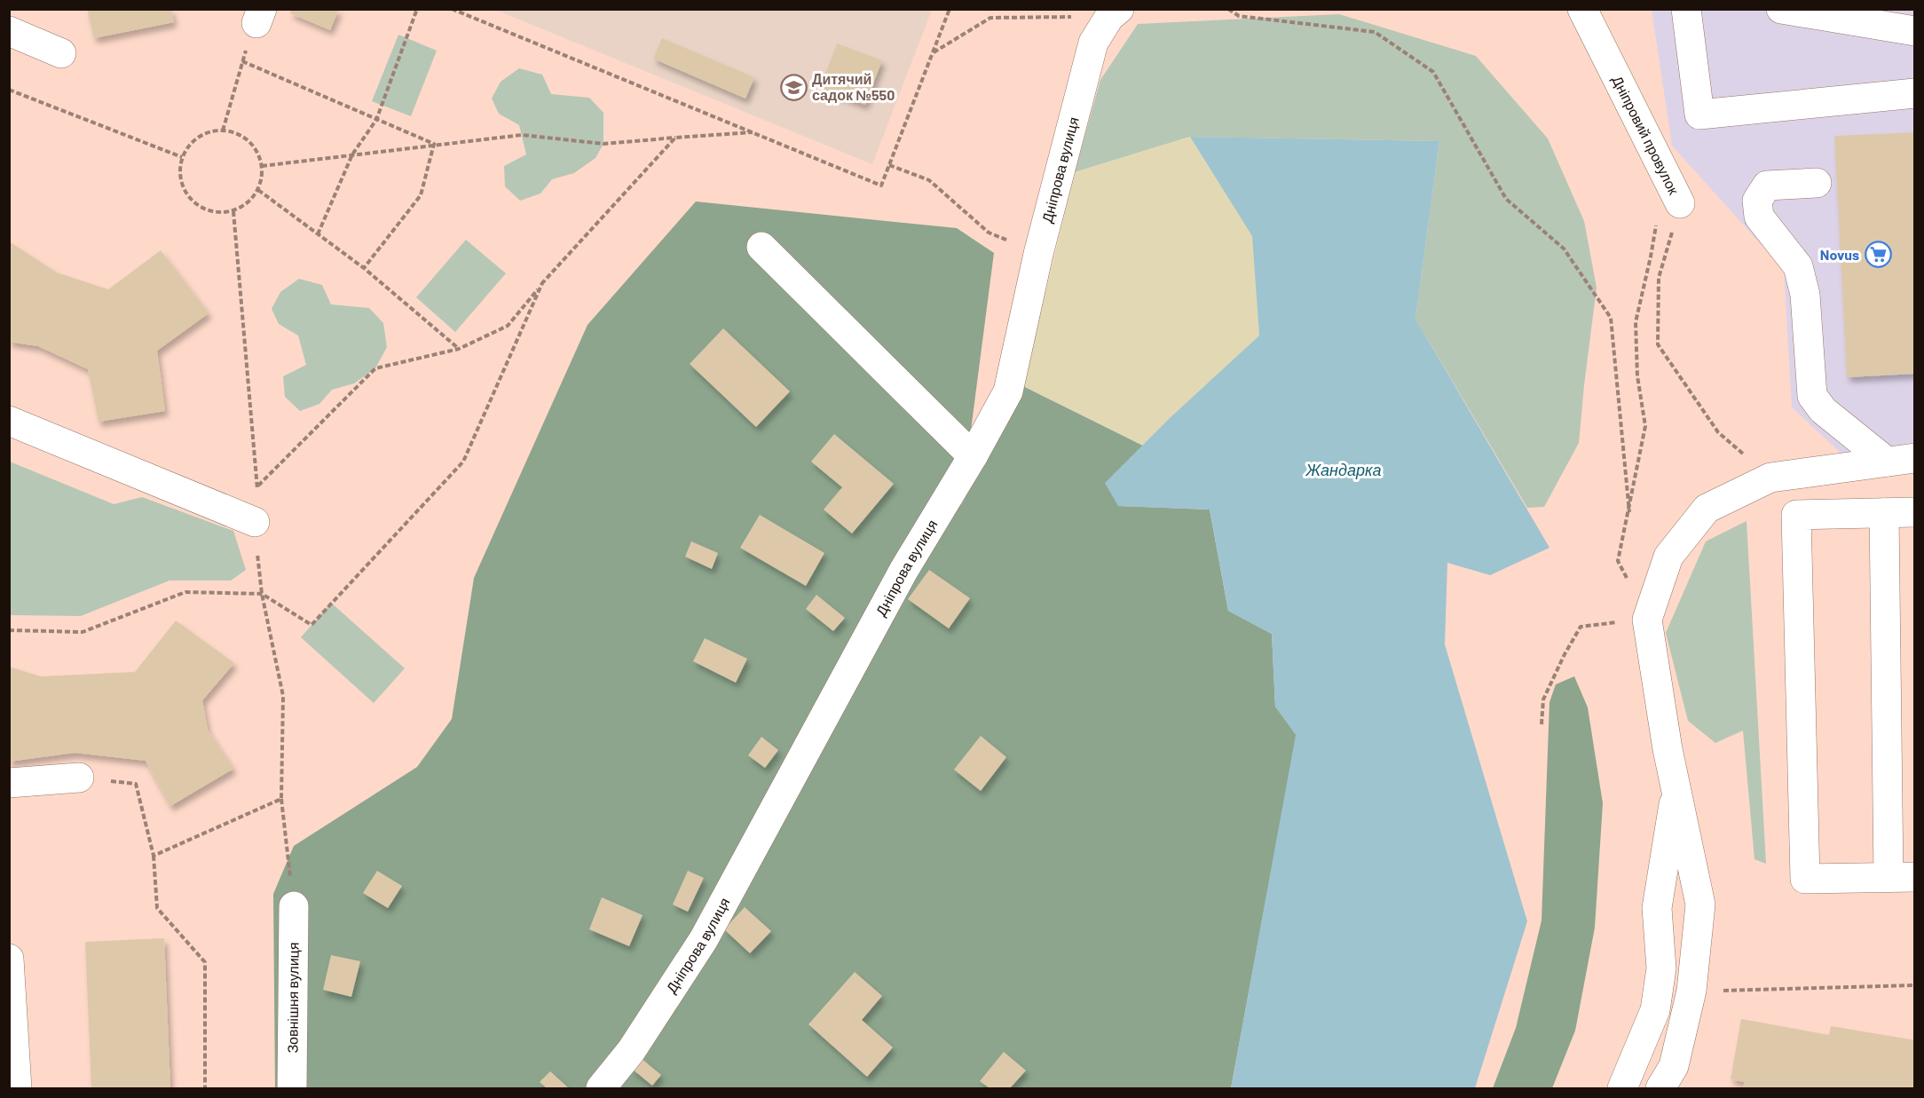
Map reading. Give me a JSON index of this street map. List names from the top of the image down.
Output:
{
  "streets": {
    "street": ["Дніпровий провулок", "Дніпрова вулиця", "Зовнішня вулиця"]
  },
  "water": ["Жандарка"],
  "places": {
    "school or university": ["Дитячий садок №550"],
    "supermarket": ["Novus"]
  }
}
